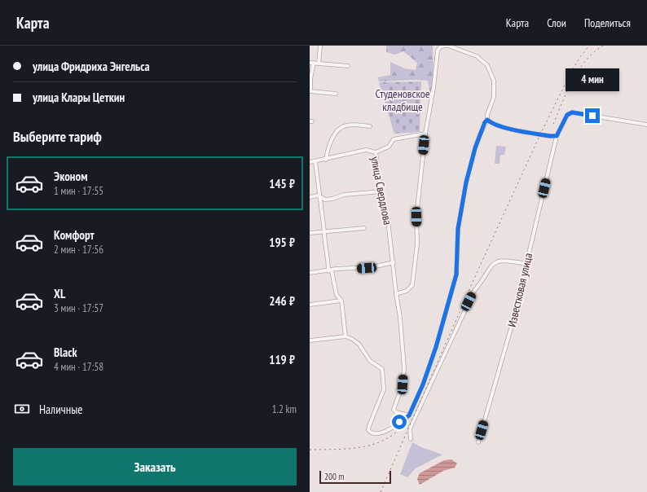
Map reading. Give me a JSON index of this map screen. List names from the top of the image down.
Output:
{
  "streets": {
    "street": ["улица Свердлова", "Известковая улица"]
  },
  "parks": ["Студеновское кладбище"],
  "scale_bar": "200 m",
  "page": {
    "header": "Карта",
    "nav": ["Карта", "Слои", "Поделиться"],
    "banner": ["улица Фридриха Энгельса", "улица Клары Цеткин"],
    "bubble": "4 мин",
    "heading": "Выберите тариф",
    "list": [
      {
        "name": "Эконом",
        "note": "1 мин · 17:55",
        "value": "145 ₽"
      },
      {
        "name": "Комфорт",
        "note": "2 мин · 17:56",
        "value": "195 ₽"
      },
      {
        "name": "XL",
        "note": "3 мин · 17:57",
        "value": "246 ₽"
      },
      {
        "name": "Black",
        "note": "4 мин · 17:58",
        "value": "119 ₽"
      }
    ],
    "pay": ["Наличные", "1.2 km"],
    "buttons": "Заказать",
    "scale": "200 m"
  }
}
